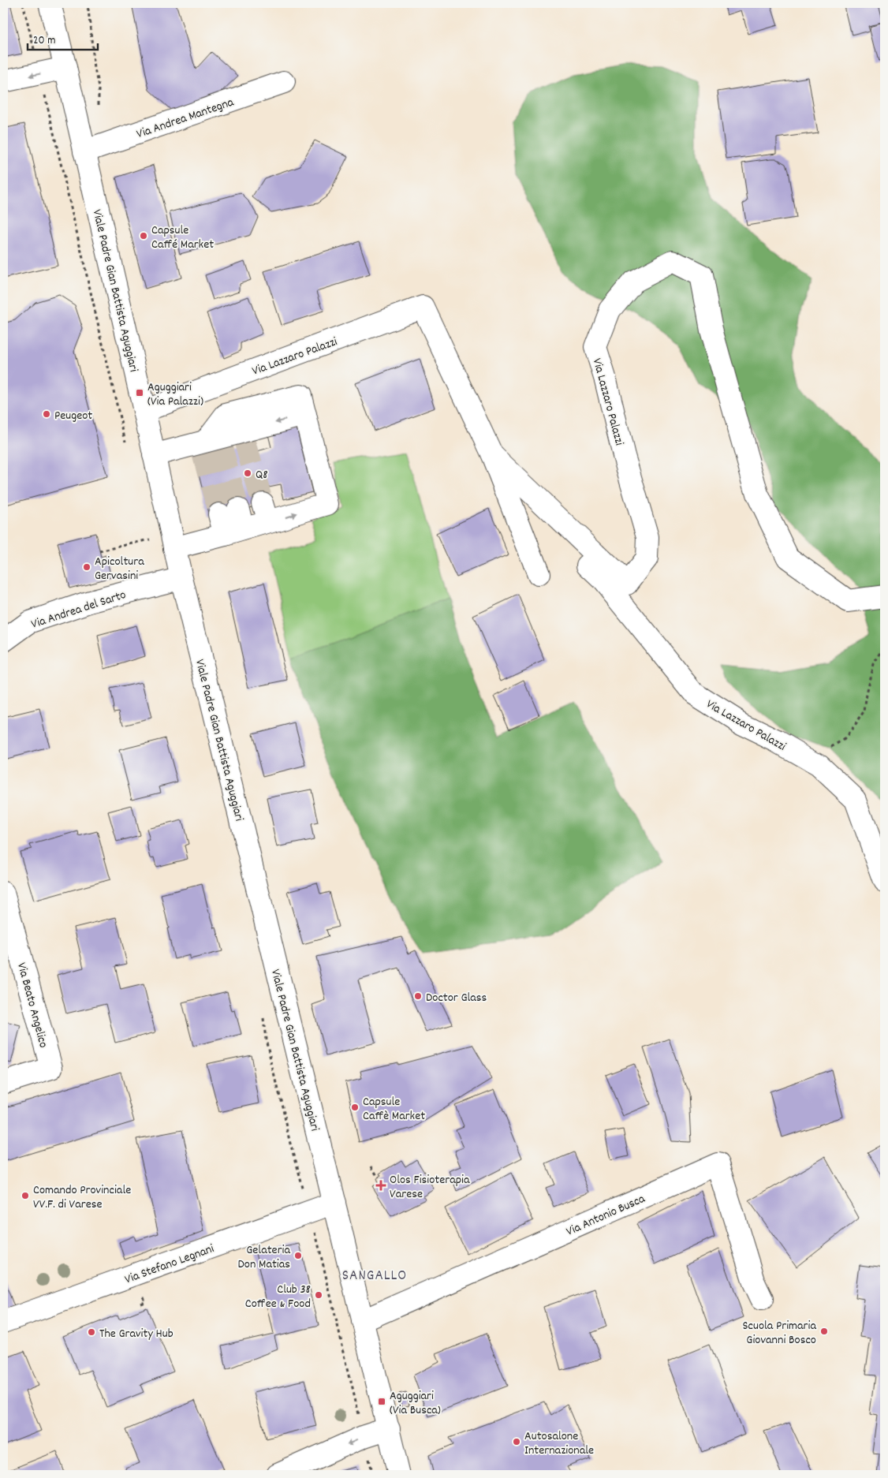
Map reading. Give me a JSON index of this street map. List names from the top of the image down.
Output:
{
  "streets": {
    "street": [
      "Via Andrea Mantegna",
      "Viale Padre Gian Battista Aguggiari",
      "Via Lazzaro Palazzi",
      "Via Andrea del Sarto",
      "Via Beato Angelico",
      "Via Antonio Busca",
      "Via Stefano Legnani"
    ]
  },
  "crossings": [
    ["Via Andrea Mantegna", "Viale Padre Gian Battista Aguggiari"],
    ["Viale Padre Gian Battista Aguggiari", "Via Lazzaro Palazzi"],
    ["Viale Padre Gian Battista Aguggiari", "Via Andrea del Sarto"],
    ["Viale Padre Gian Battista Aguggiari", "Via Antonio Busca"],
    ["Viale Padre Gian Battista Aguggiari", "Via Stefano Legnani"]
  ],
  "districts": ["SANGALLO"],
  "places": {
    "other": [
      "Capsule Caffé Market",
      "Peugeot",
      "Q8",
      "Apicoltura Gervasini",
      "Doctor Glass",
      "Capsule Caffè Market",
      "Comando Provinciale VV.F. di Varese",
      "Gelateria Don Matias",
      "Club 38 Coffee & Food",
      "Scuola Primaria Giovanni Bosco",
      "The Gravity Hub",
      "Autosalone Internazionale"
    ],
    "transit": ["Aguggiari (Via Palazzi)", "Aguggiari (Via Busca)"],
    "health": ["Olos Fisioterapia Varese"]
  },
  "scale_bar": "20 m"
}
